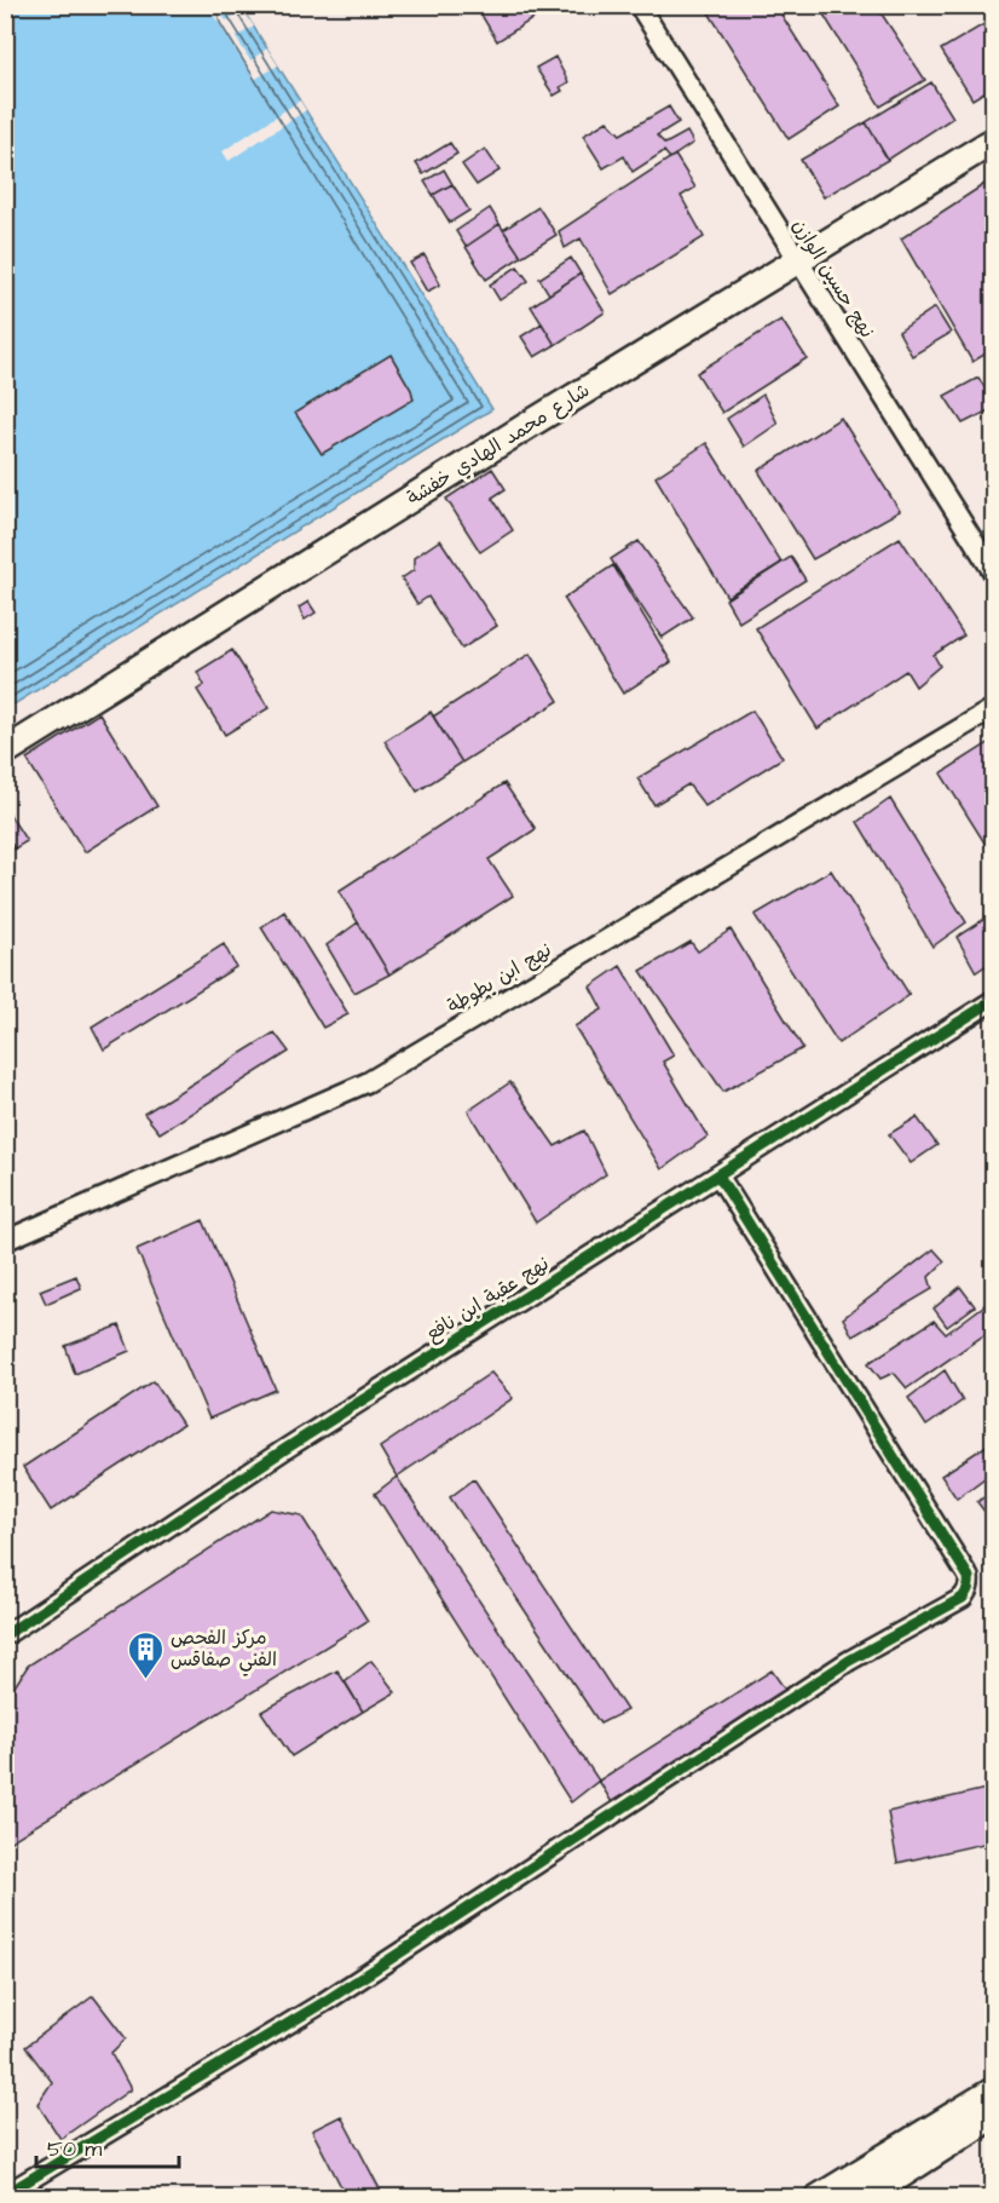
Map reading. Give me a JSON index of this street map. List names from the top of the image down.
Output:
{
  "streets": {
    "street": [
      "نهج حسين الوازن",
      "شارع محمد الهادي خفشة",
      "نهج ابن بطوطة",
      "نهج عقبة ابن نافع"
    ]
  },
  "crossings": [
    ["نهج حسين الوازن", "شارع محمد الهادي خفشة"]
  ],
  "places": {
    "building": ["مركز الفحص الفني صفاقس"]
  },
  "scale_bar": "50 m"
}
